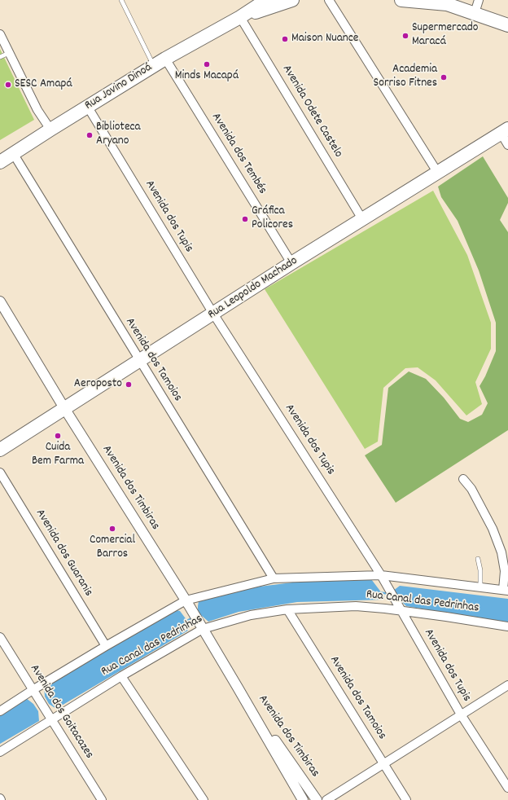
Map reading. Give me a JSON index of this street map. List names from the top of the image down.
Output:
{
  "streets": {
    "main road": ["Rua Jovino Dinoá", "Rua Leopoldo Machado"],
    "street": [
      "Avenida Odete Castelo",
      "Avenida dos Tembés",
      "Avenida dos Tupis",
      "Avenida dos Tamoios",
      "Avenida dos Timbiras",
      "Avenida dos Guaranis",
      "Rua Canal das Pedrinhas",
      "Avenida dos Goitacazes"
    ]
  },
  "crossings": [
    ["Rua Jovino Dinoá", "Avenida Odete Castelo"],
    ["Rua Jovino Dinoá", "Avenida dos Tembés"],
    ["Rua Jovino Dinoá", "Avenida dos Tupis"],
    ["Rua Jovino Dinoá", "Avenida dos Tamoios"],
    ["Avenida Odete Castelo", "Rua Leopoldo Machado"],
    ["Avenida dos Tembés", "Rua Leopoldo Machado"],
    ["Avenida dos Tupis", "Rua Leopoldo Machado"],
    ["Avenida dos Tupis", "Rua Canal das Pedrinhas"],
    ["Rua Leopoldo Machado", "Avenida dos Tamoios"],
    ["Rua Leopoldo Machado", "Avenida dos Timbiras"],
    ["Avenida dos Tamoios", "Rua Canal das Pedrinhas"],
    ["Avenida dos Timbiras", "Rua Canal das Pedrinhas"],
    ["Avenida dos Guaranis", "Rua Canal das Pedrinhas"],
    ["Rua Canal das Pedrinhas", "Avenida dos Goitacazes"]
  ],
  "places": [
    "Supermercado Maracá",
    "Maison Nuance",
    "Minds Macapá",
    "Academia Sorriso Fitnes",
    "SESC Amapá",
    "Biblioteca Aryano",
    "Gráfica Policores",
    "Aeroposto",
    "Cuida Bem Farma",
    "Comercial Barros"
  ]
}
